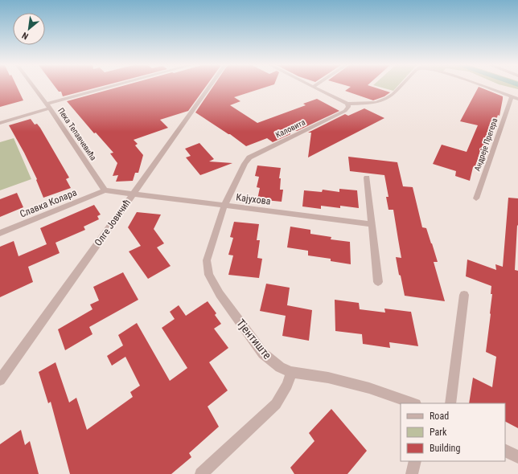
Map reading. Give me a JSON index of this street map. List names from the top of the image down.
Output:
{
  "streets": {
    "street": [
      "Каловита",
      "Пека Тепавчевића",
      "Андреје Прегера",
      "Кајухова",
      "Славка Колара",
      "Олге Јовичић",
      "Тјентиште"
    ]
  },
  "crossings": [
    ["Каловита", "Кајухова"],
    ["Каловита", "Тјентиште"],
    ["Пека Тепавчевића", "Славка Колара"],
    ["Кајухова", "Олге Јовичић"],
    ["Кајухова", "Тјентиште"]
  ],
  "legend": ["Road", "Park", "Building"],
  "north": "bottom left"
}
